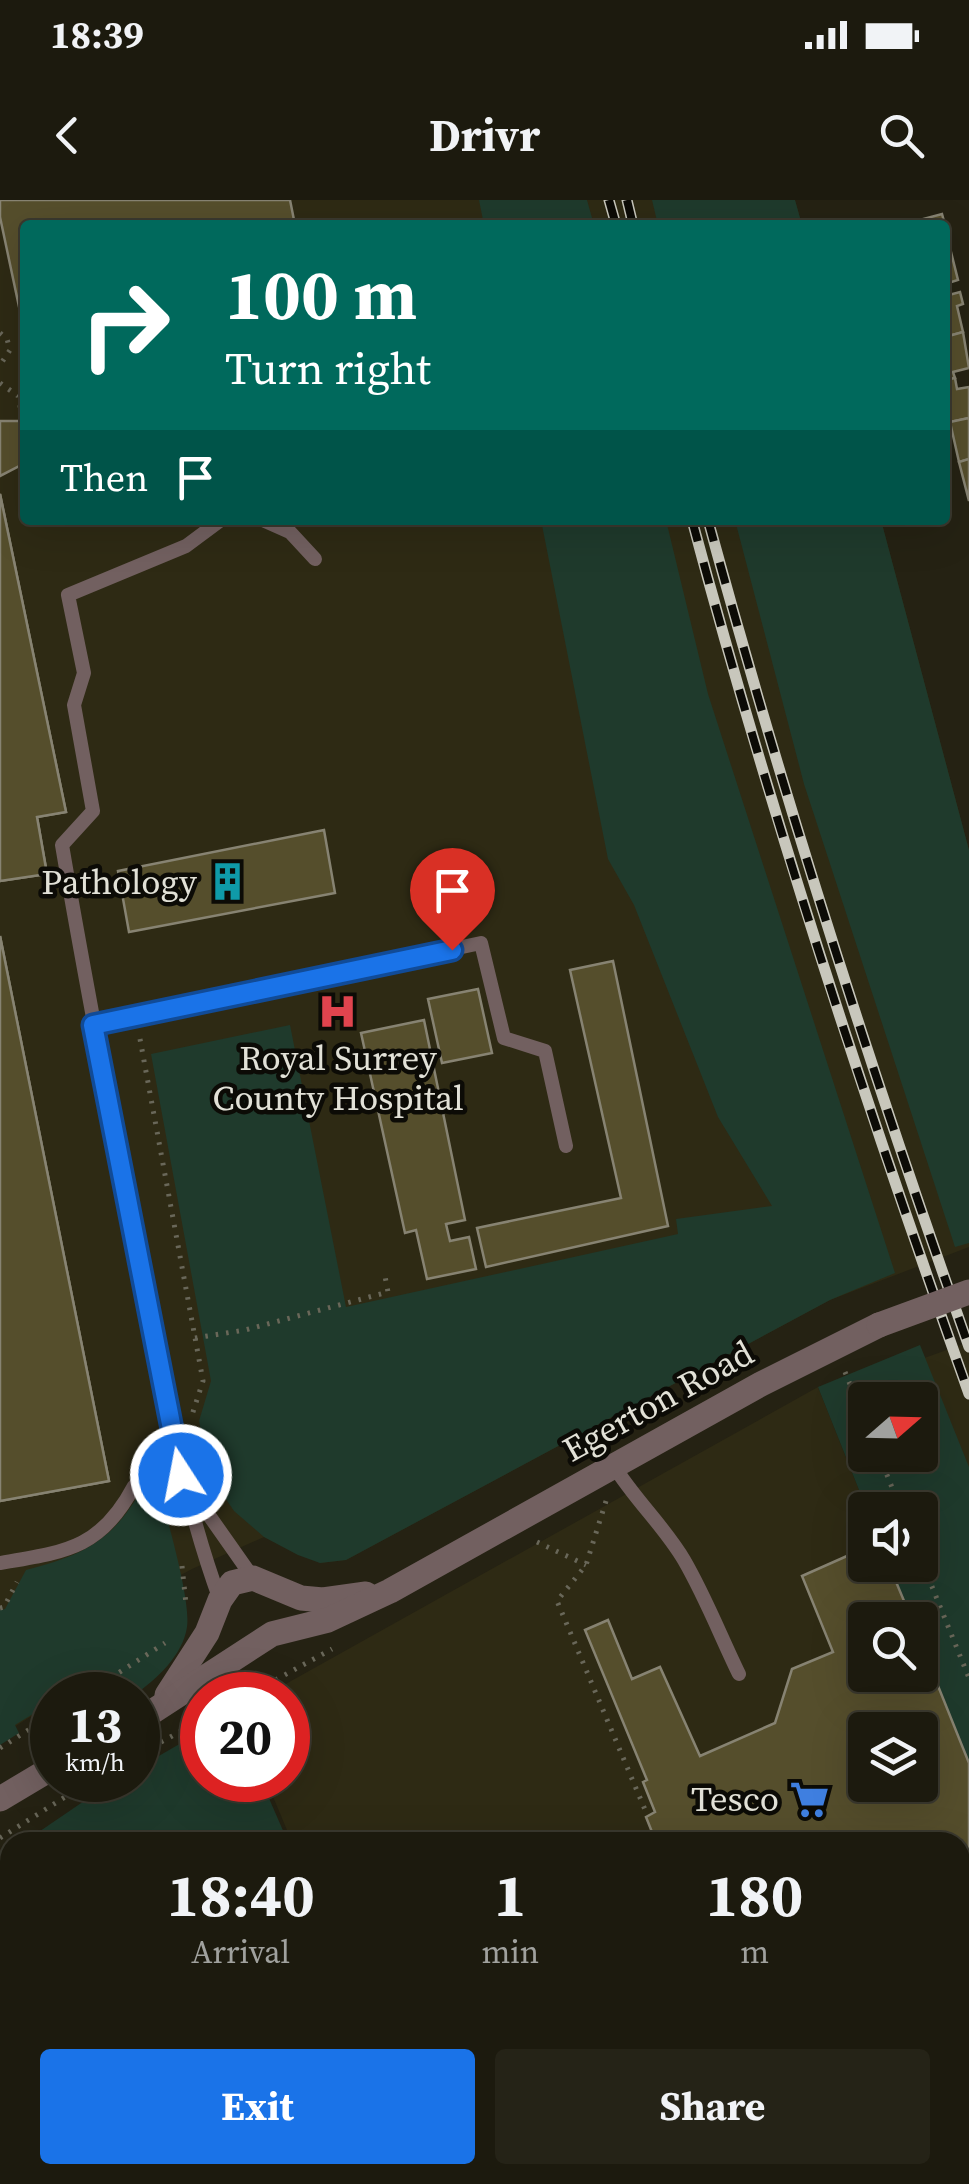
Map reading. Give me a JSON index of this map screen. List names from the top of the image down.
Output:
{
  "streets": {
    "street": ["Egerton Road"]
  },
  "places": {
    "building": ["Pathology"],
    "hospital": ["Royal Surrey County Hospital"],
    "supermarket": ["Tesco"]
  },
  "north": "right",
  "page": {
    "status": "18:39",
    "header": "Drivr",
    "turn": ["100 m", "Turn right"],
    "then": "Then",
    "speed": "13 km/h",
    "limit": "20",
    "eta": [
      "18:40",
      "Arrival",
      "1",
      "min",
      "180",
      "m"
    ],
    "buttons": ["Exit", "Share"]
  }
}
